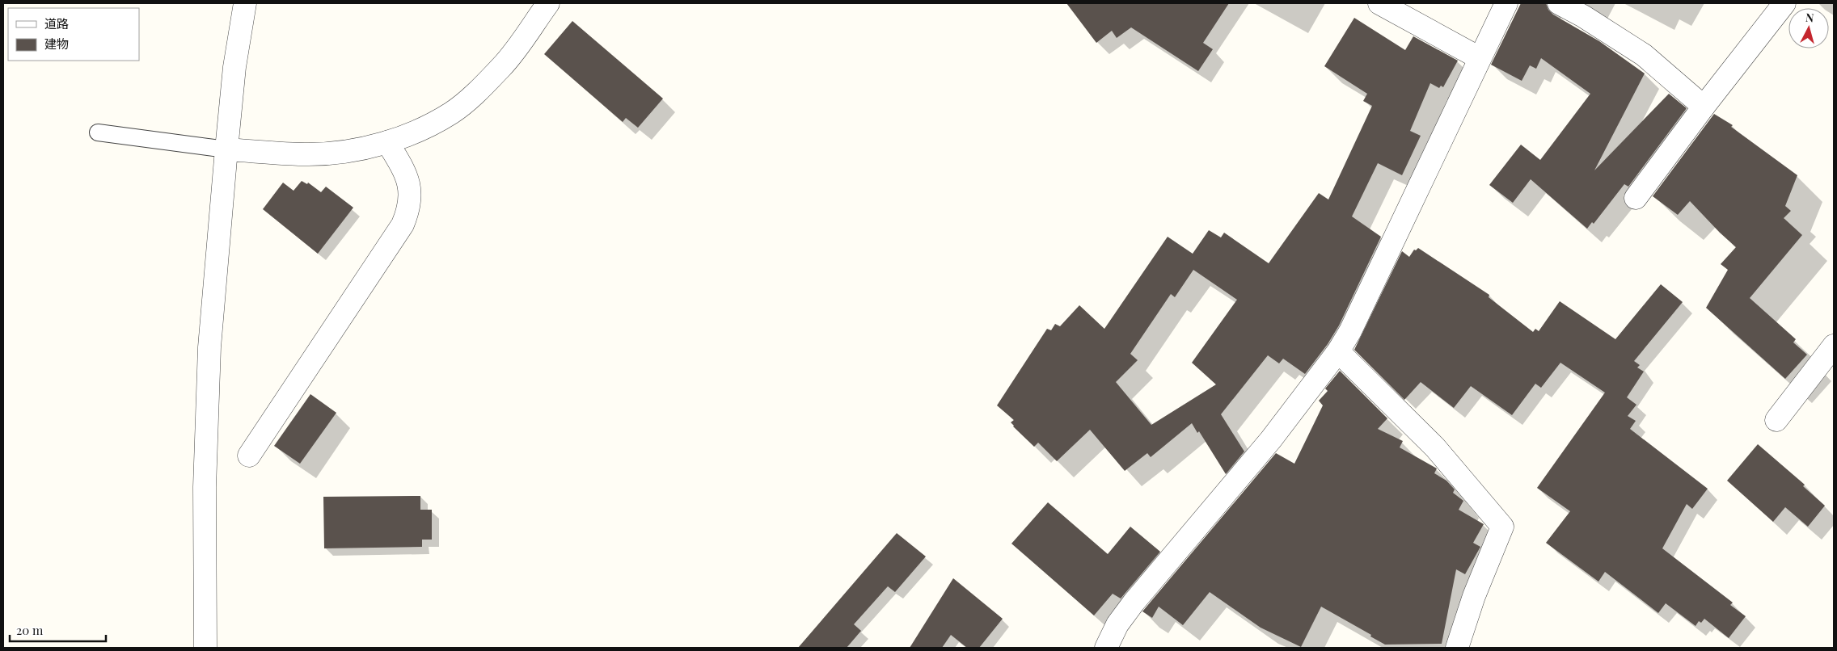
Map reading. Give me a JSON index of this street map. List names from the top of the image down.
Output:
{
  "legend": ["道路", "建物"],
  "scale_bar": "20 m",
  "north": "top"
}
